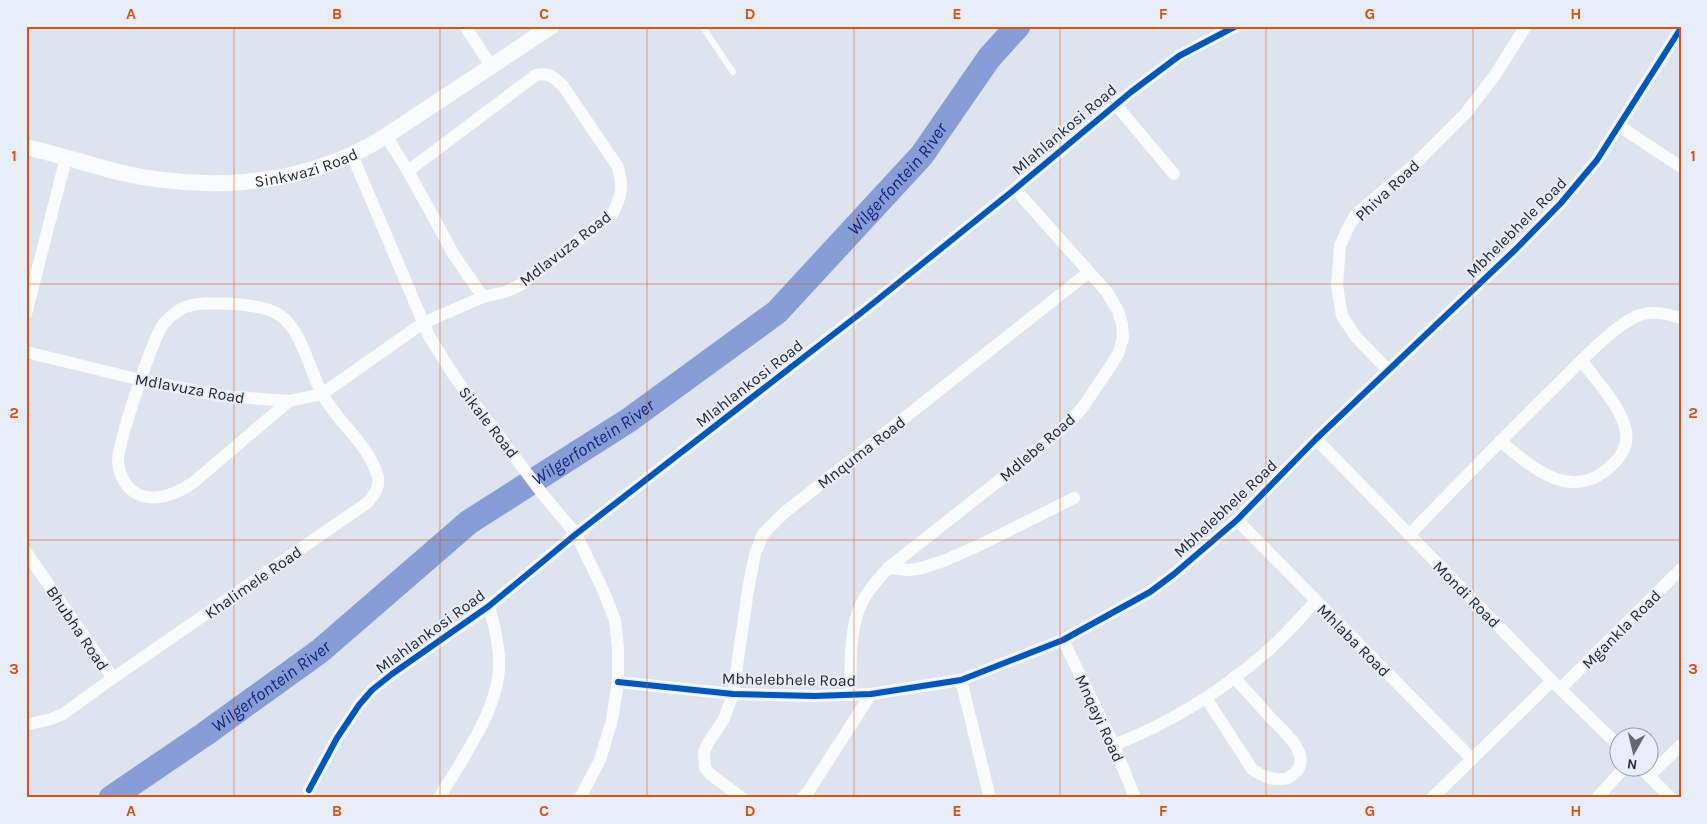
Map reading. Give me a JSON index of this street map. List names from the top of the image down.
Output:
{
  "streets": {
    "street": [
      "Mlahlankosi Road",
      "Sinkwazi Road",
      "Phiva Road",
      "Mbhelebhele Road",
      "Mdlavuza Road",
      "Sikale Road",
      "Mdlebe Road",
      "Mnquma Road",
      "Khalimele Road",
      "Mondi Road",
      "Bhubha Road",
      "Mgankla Road",
      "Mhlaba Road",
      "Mnqayi Road"
    ]
  },
  "crossings": [
    ["Mlahlankosi Road", "Sikale Road"],
    ["Mlahlankosi Road", "Mdlebe Road"],
    ["Sinkwazi Road", "Sikale Road"],
    ["Phiva Road", "Mbhelebhele Road"],
    ["Mbhelebhele Road", "Sikale Road"],
    ["Mbhelebhele Road", "Mdlebe Road"],
    ["Mbhelebhele Road", "Mnquma Road"],
    ["Mbhelebhele Road", "Mondi Road"],
    ["Mbhelebhele Road", "Mhlaba Road"],
    ["Mbhelebhele Road", "Mnqayi Road"],
    ["Mdlavuza Road", "Sikale Road"],
    ["Mdlavuza Road", "Khalimele Road"],
    ["Mdlebe Road", "Mnquma Road"],
    ["Khalimele Road", "Bhubha Road"],
    ["Mondi Road", "Mgankla Road"],
    ["Mgankla Road", "Mhlaba Road"]
  ],
  "water": ["Wilgerfontein River"],
  "north": "bottom",
  "grid": {
    "columns": [
      "A",
      "B",
      "C",
      "D",
      "E",
      "F",
      "G",
      "H"
    ],
    "rows": ["1", "2", "3"]
  }
}
